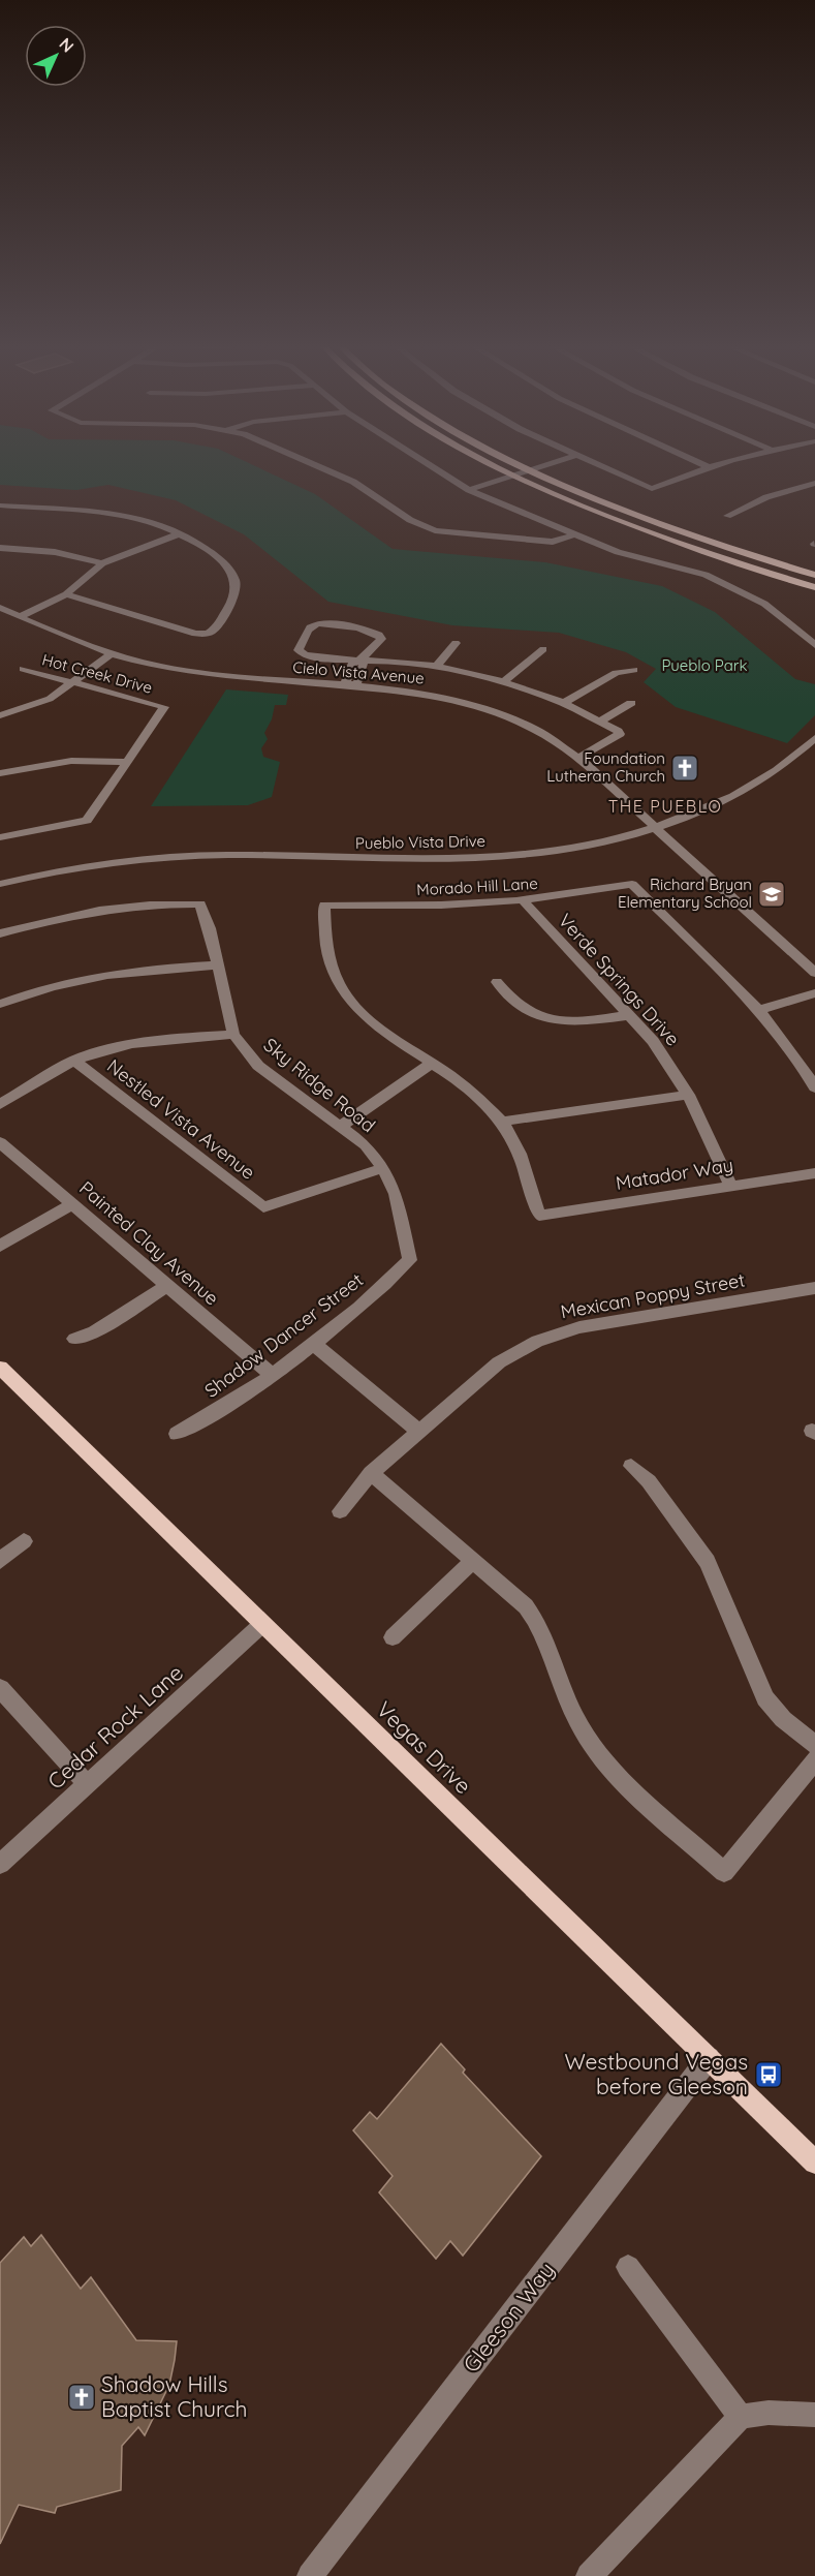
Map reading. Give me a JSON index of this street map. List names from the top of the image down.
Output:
{
  "streets": {
    "main road": ["Vegas Drive"],
    "street": [
      "Cielo Vista Avenue",
      "Hot Creek Drive",
      "Pueblo Vista Drive",
      "Morado Hill Lane",
      "Verde Springs Drive",
      "Sky Ridge Road",
      "Nestled Vista Avenue",
      "Matador Way",
      "Painted Clay Avenue",
      "Mexican Poppy Street",
      "Shadow Dancer Street",
      "Cedar Rock Lane",
      "Gleeson Way"
    ]
  },
  "crossings": [
    ["Cielo Vista Avenue", "Pueblo Vista Drive"],
    ["Morado Hill Lane", "Verde Springs Drive"],
    ["Verde Springs Drive", "Matador Way"],
    ["Sky Ridge Road", "Nestled Vista Avenue"],
    ["Sky Ridge Road", "Shadow Dancer Street"],
    ["Painted Clay Avenue", "Shadow Dancer Street"],
    ["Cedar Rock Lane", "Vegas Drive"],
    ["Vegas Drive", "Gleeson Way"]
  ],
  "districts": ["THE PUEBLO"],
  "parks": ["Pueblo Park"],
  "places": {
    "church": ["Foundation Lutheran Church", "Shadow Hills Baptist Church"],
    "school or university": ["Richard Bryan Elementary School"],
    "bus stop": ["Westbound Vegas before Gleeson"]
  },
  "north": "top right"
}
